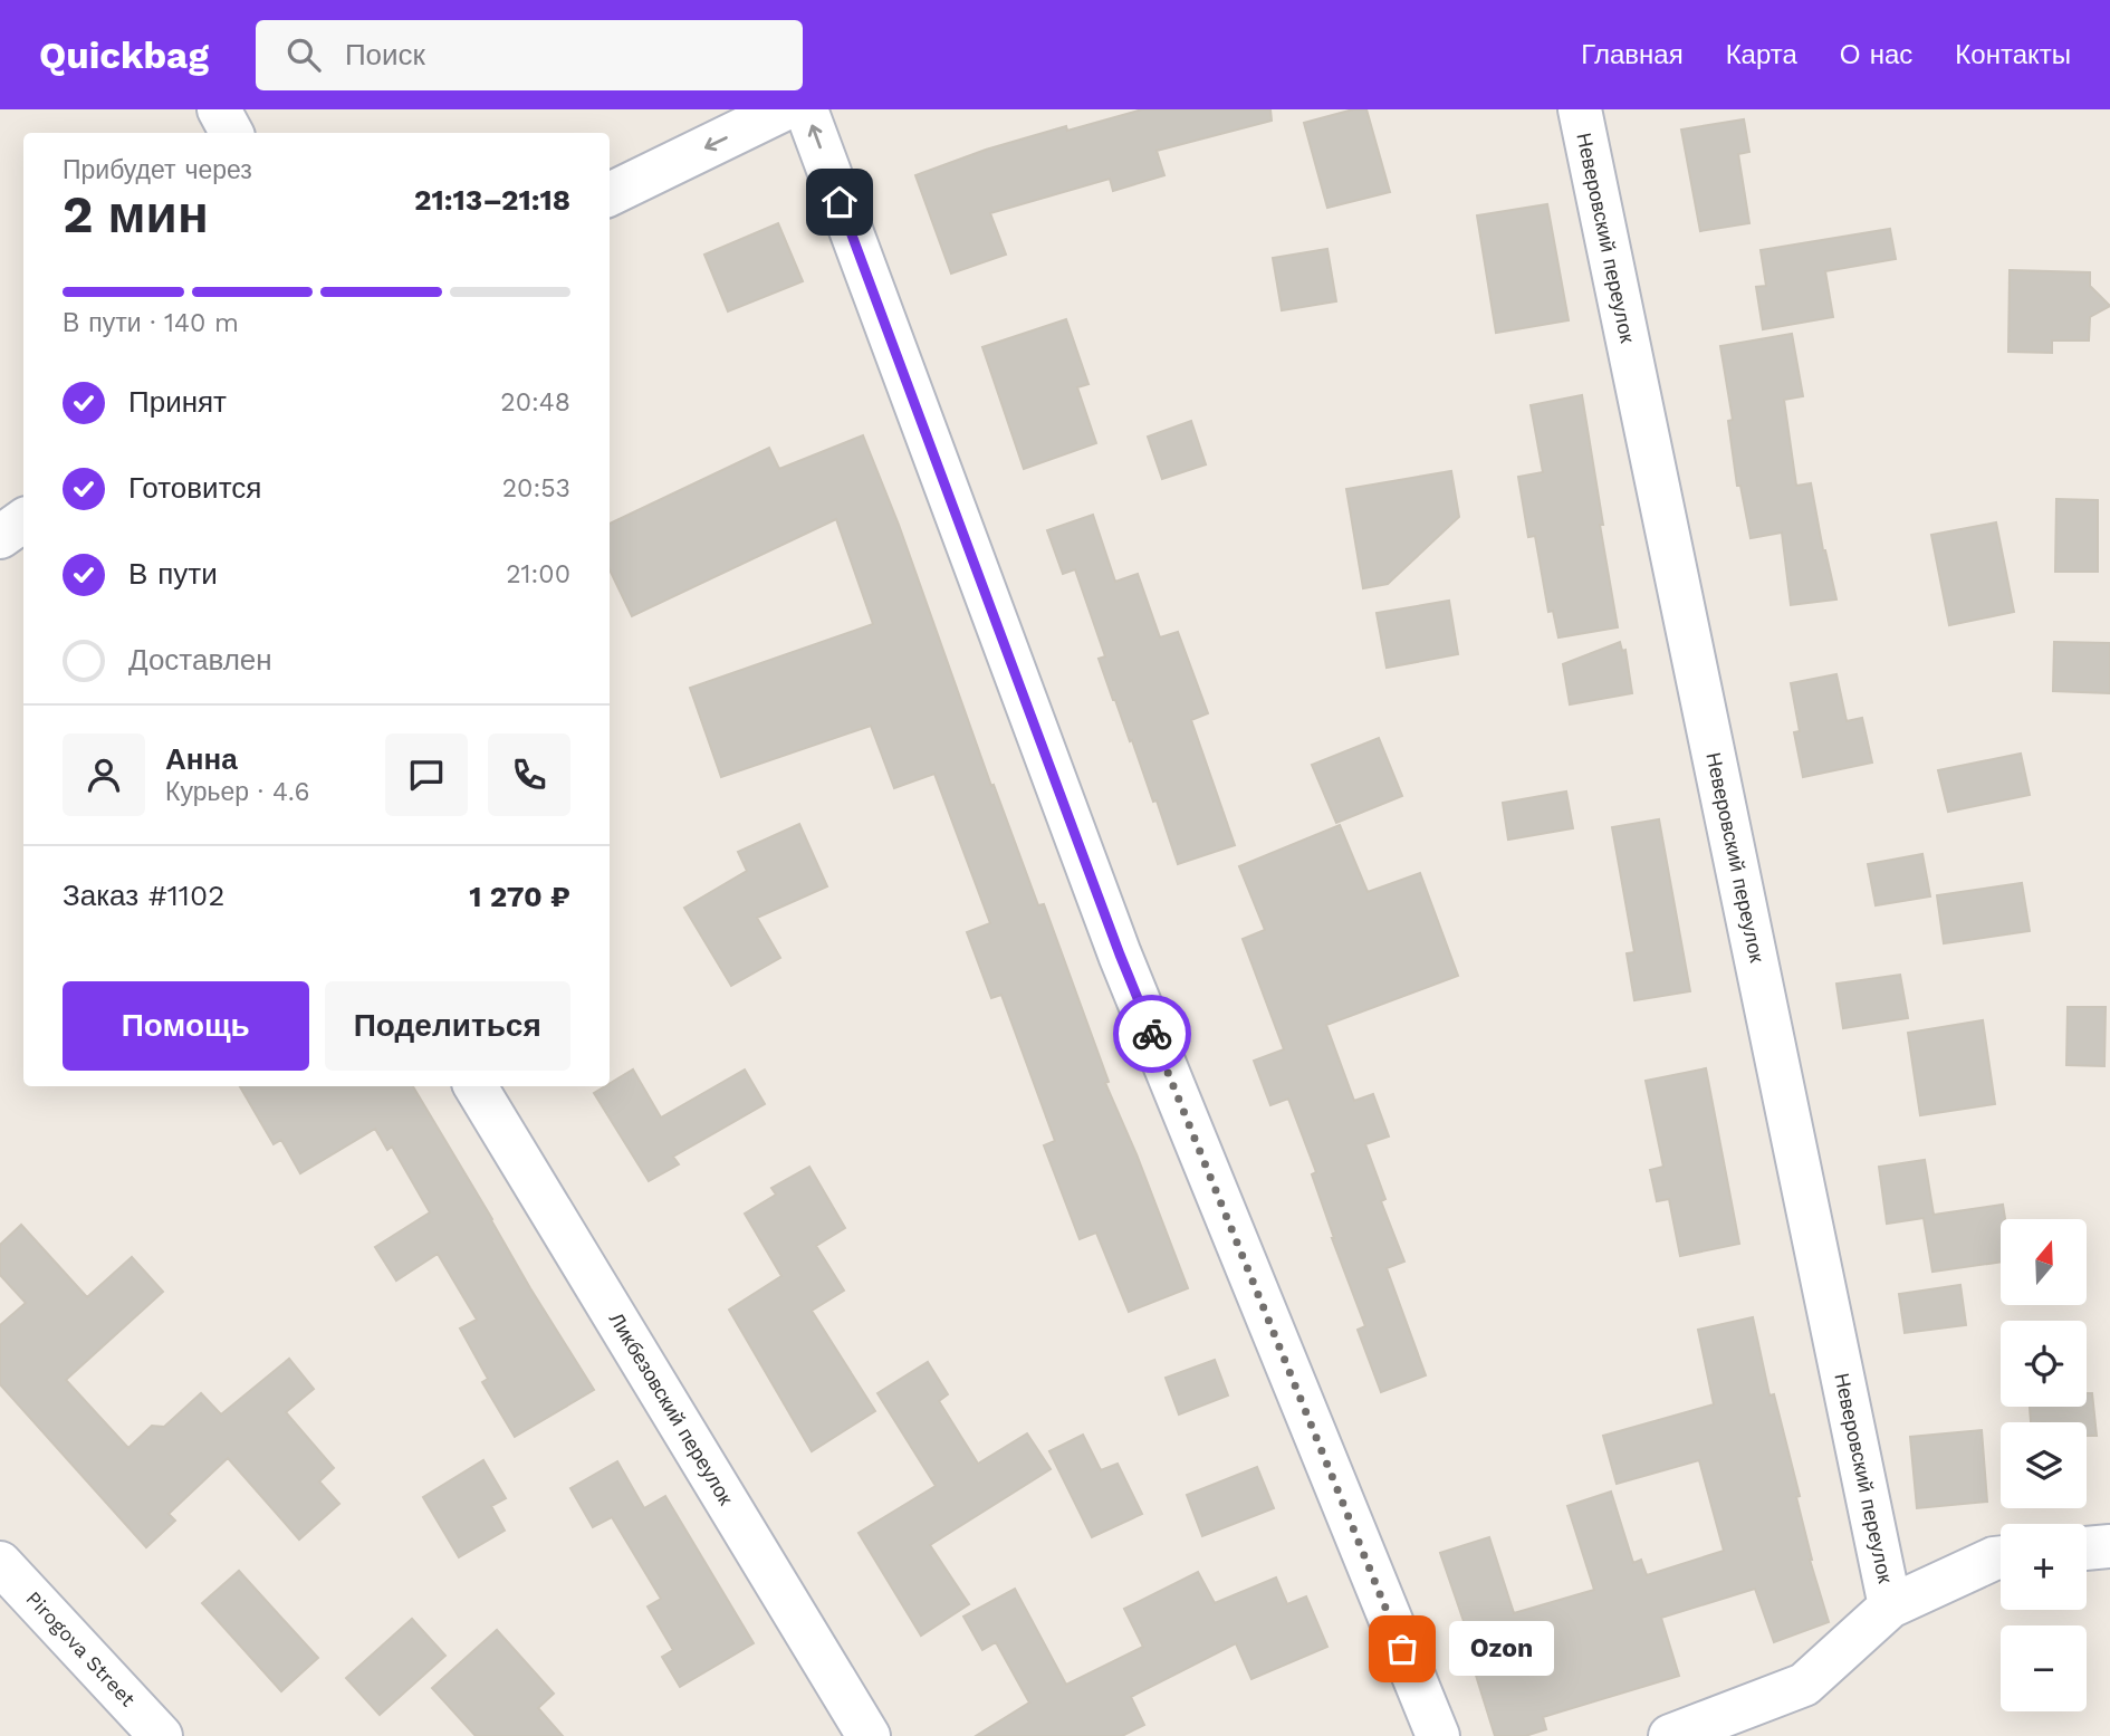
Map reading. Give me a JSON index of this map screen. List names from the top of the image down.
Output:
{
  "streets": {
    "street": ["Неверовский переулок", "Ликбезовский переулок", "Pirogova Street"]
  },
  "places": ["Ozon"],
  "north": "top",
  "page": {
    "header": "Quickbag",
    "search": "Поиск",
    "nav": [
      "Главная",
      "Карта",
      "О нас",
      "Контакты"
    ],
    "heading": ["2 мин", "Прибудет через", "21:13–21:18"],
    "panel": [
      "Анна",
      "Курьер · 4.6",
      "Заказ #1102",
      "1 270 ₽"
    ],
    "bar": "В пути · 140 m",
    "list": [
      ["Принят", "20:48"],
      ["Готовится", "20:53"],
      ["В пути", "21:00"],
      "Доставлен"
    ],
    "buttons": ["Помощь", "Поделиться"],
    "map_buttons": ["+", "−"],
    "bubble": "Ozon"
  }
}
